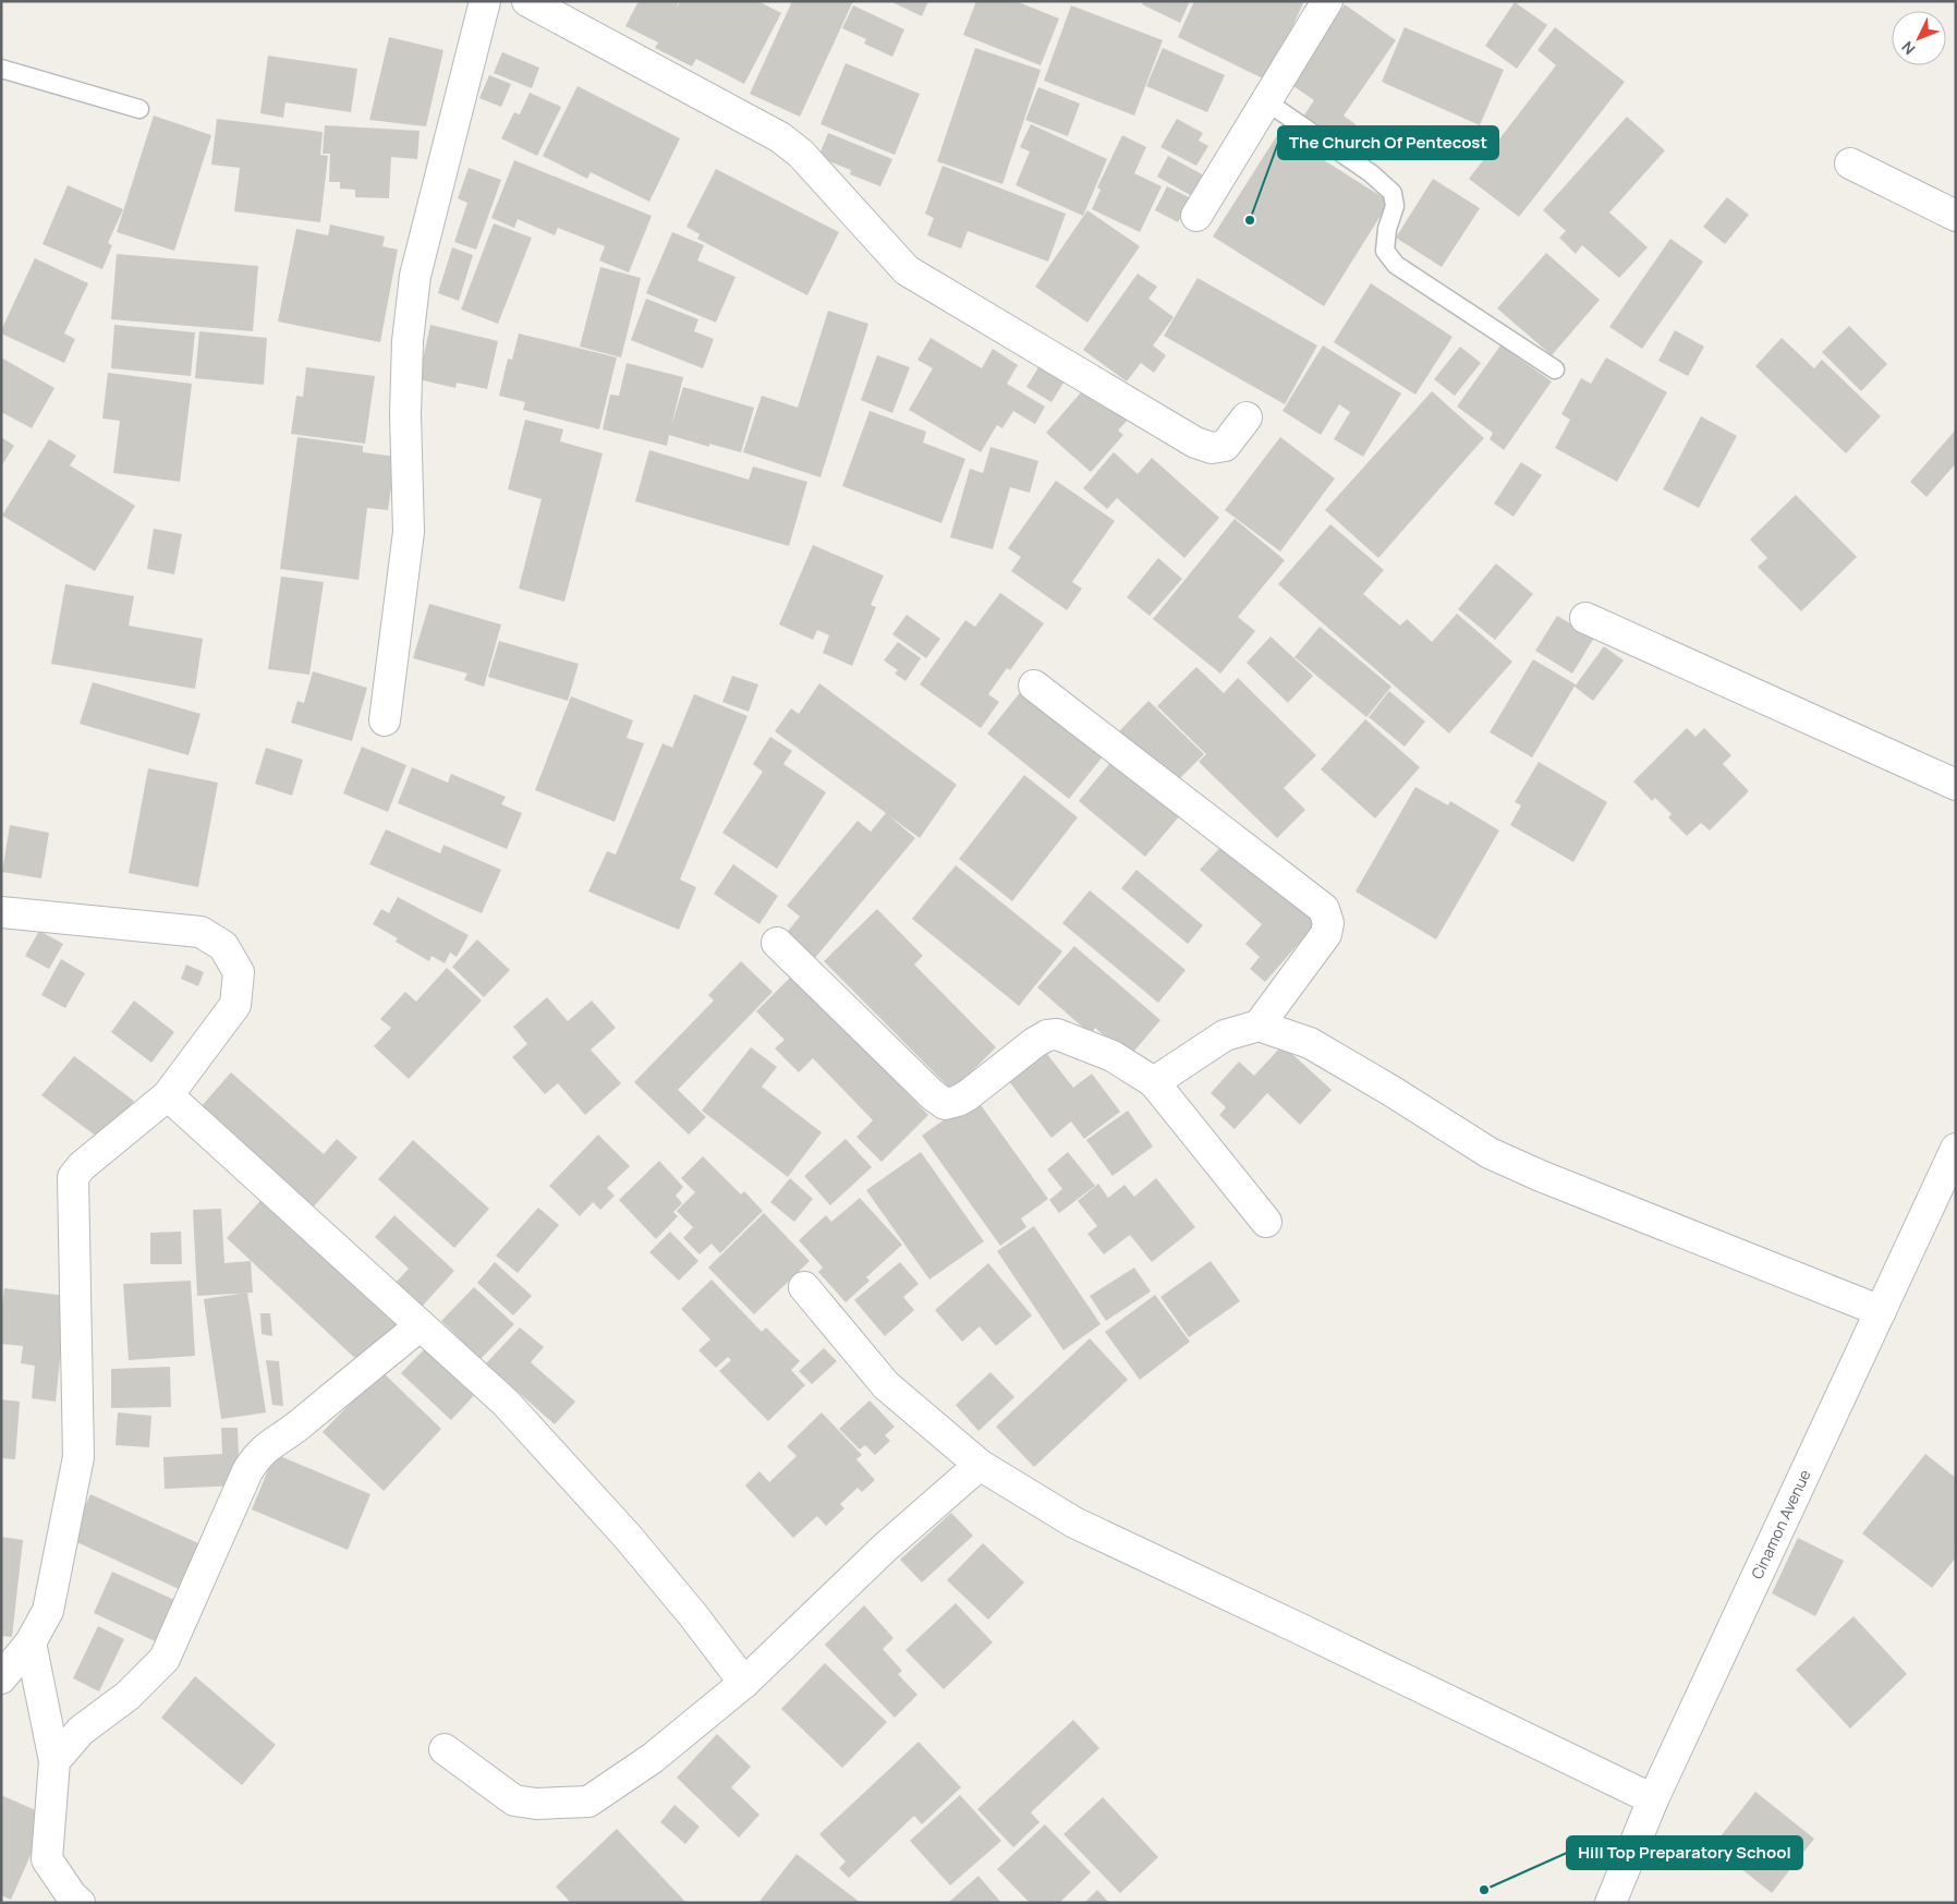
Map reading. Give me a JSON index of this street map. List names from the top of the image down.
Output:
{
  "streets": {
    "street": ["Cinamon Avenue"]
  },
  "places": ["The Church Of Pentecost", "Hill Top Preparatory School"],
  "north": "bottom left"
}
